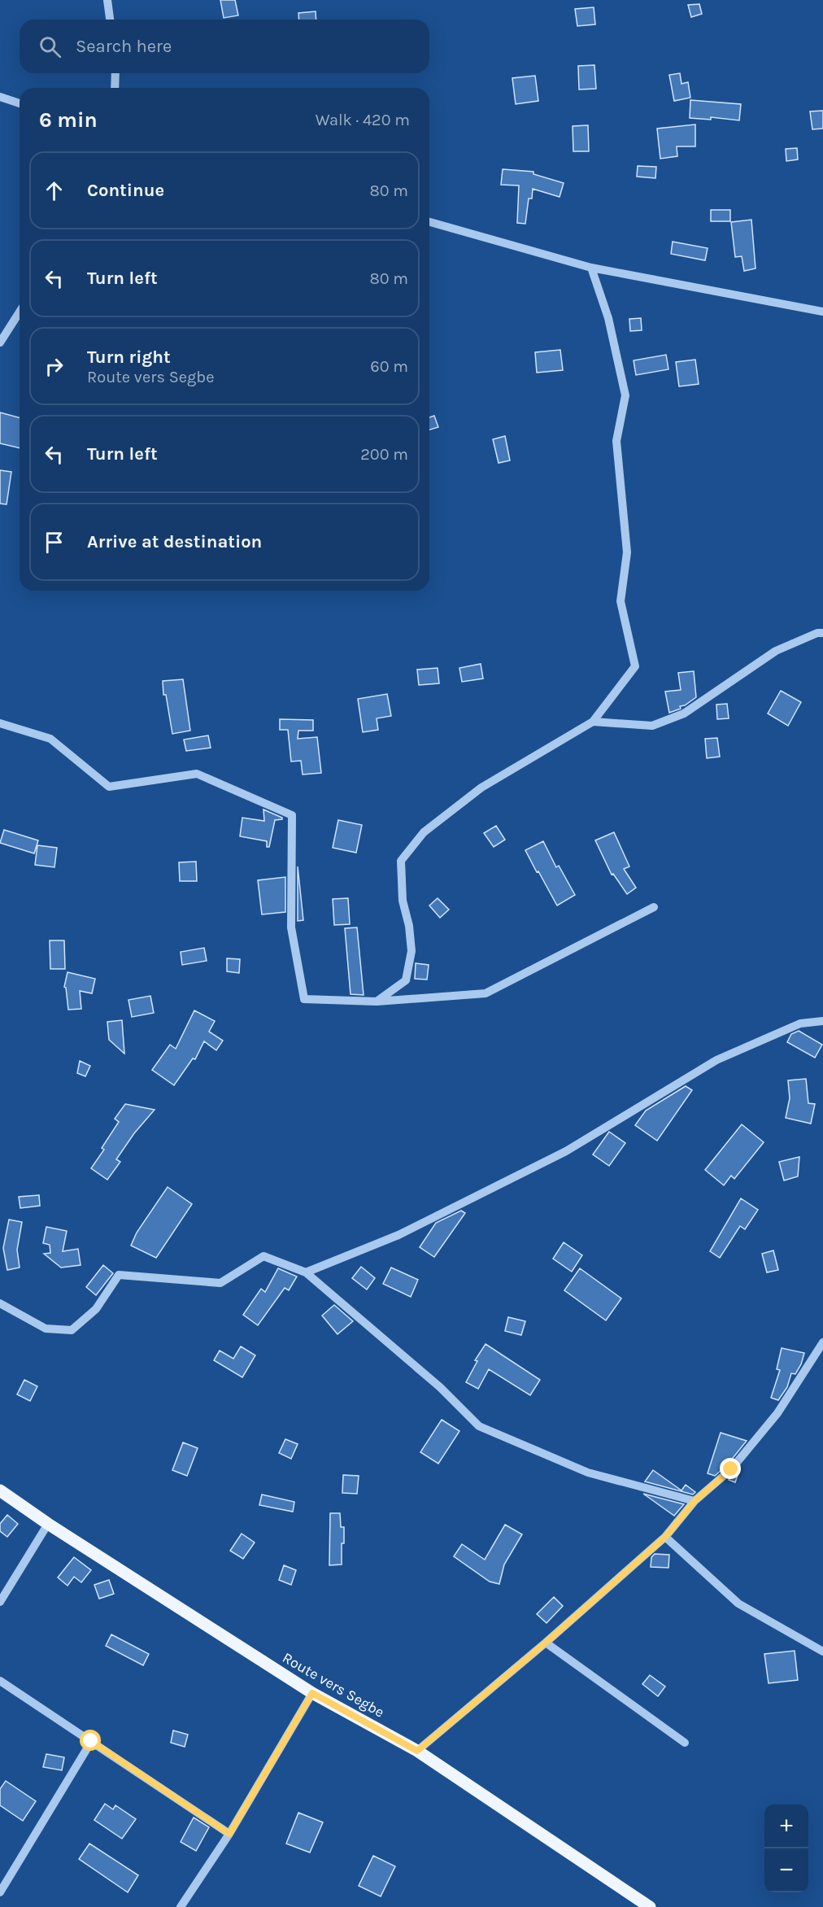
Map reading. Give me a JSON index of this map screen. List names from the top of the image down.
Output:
{
  "streets": {
    "main road": ["Route vers Segbe"]
  },
  "page": {
    "search": "Search here",
    "heading": ["6 min", "Walk · 420 m"],
    "list": [
      ["Continue", "80 m"],
      ["Turn left", "80 m"],
      ["Turn right", "Route vers Segbe", "60 m"],
      ["Turn left", "200 m"],
      "Arrive at destination"
    ],
    "map_buttons": ["+", "−"]
  }
}
